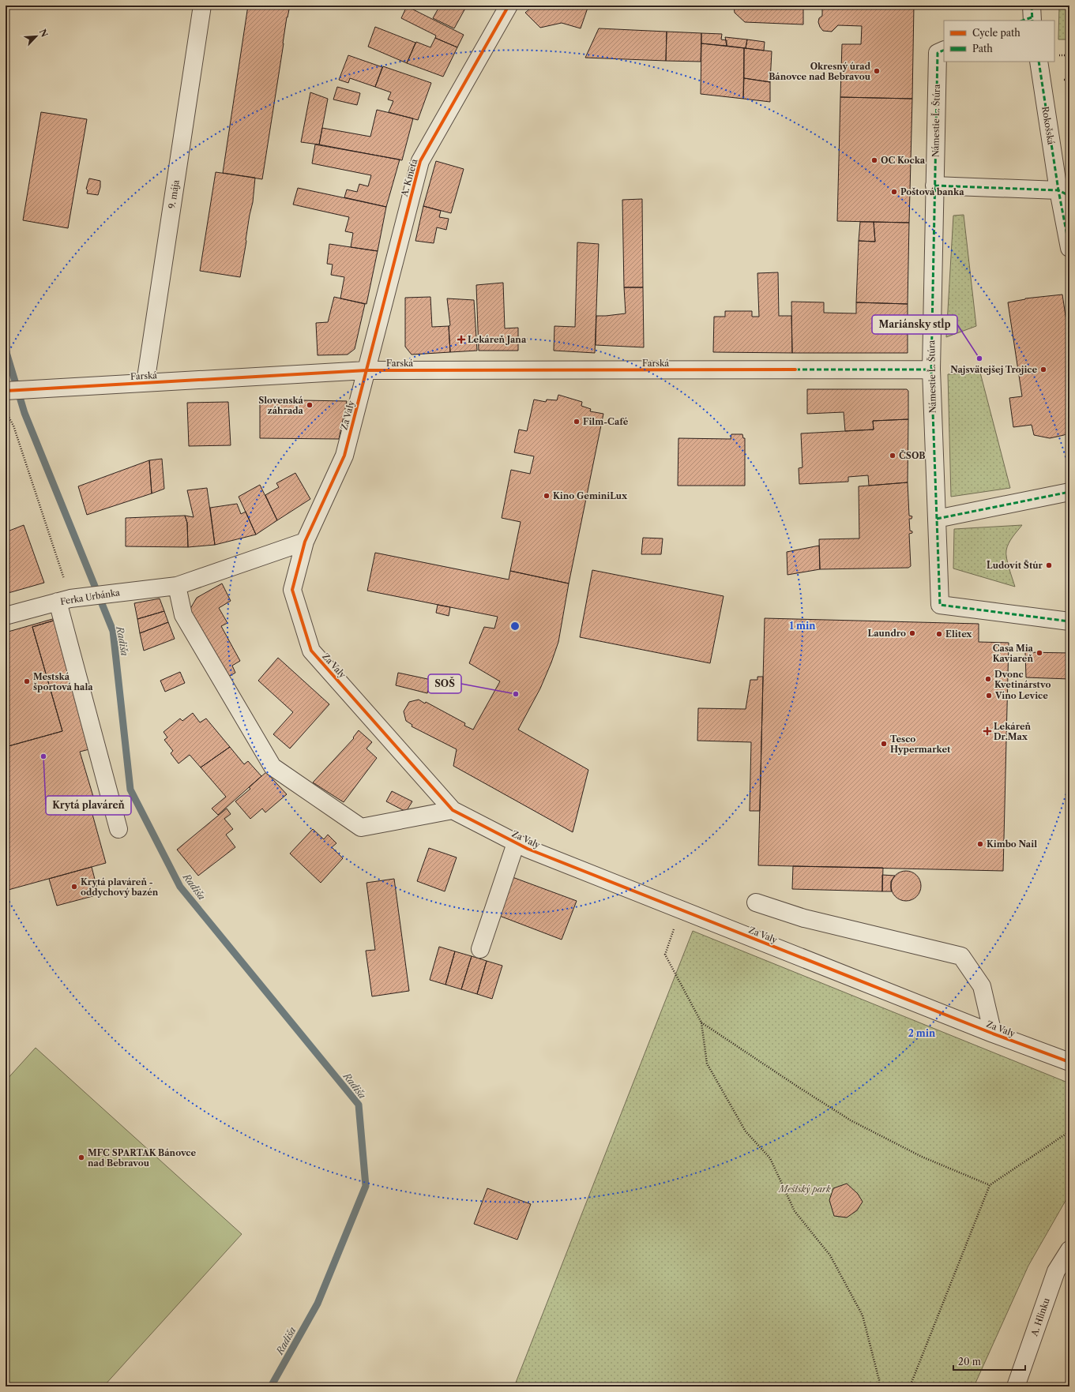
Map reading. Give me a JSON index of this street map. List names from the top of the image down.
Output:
{
  "streets": {
    "street": [
      "Námestie Ľ. Štúra",
      "Rokošská",
      "A. Kmeťa",
      "9. mája",
      "Farská",
      "Za Valy",
      "Ferka Urbánka",
      "A. Hlinku"
    ]
  },
  "crossings": [
    ["Námestie Ľ. Štúra", "Farská"],
    ["A. Kmeťa", "Farská"],
    ["A. Kmeťa", "Za Valy"],
    ["9. mája", "Farská"],
    ["Farská", "Za Valy"],
    ["Za Valy", "Ferka Urbánka"]
  ],
  "water": ["Radiša"],
  "parks": ["Mestský park"],
  "places": {
    "other": [
      "Okresný úrad Bánovce nad Bebravou",
      "OC Kocka",
      "Poštová banka",
      "Mariánsky stĺp",
      "Najsvätejšej Trojice",
      "Slovenská záhrada",
      "Film-Café",
      "ČSOB",
      "Kino GeminiLux",
      "Ľudovít Štúr",
      "Laundro",
      "Elitex",
      "Casa Mia Kaviareň",
      "Dvonc Kvetinárstvo",
      "Mestská športová hala",
      "SOŠ",
      "Víno Levice",
      "Tesco Hypermarket",
      "Krytá plaváreň",
      "Kimbo Nail",
      "Krytá plaváreň - oddychový bazén",
      "MFC SPARTAK Bánovce nad Bebravou"
    ],
    "health": ["Lekáreň Jana", "Lekáreň Dr.Max"]
  },
  "legend": ["Cycle path", "Path"],
  "scale_bar": "20 m",
  "north": "top right",
  "rings": ["1 min", "2 min"]
}
